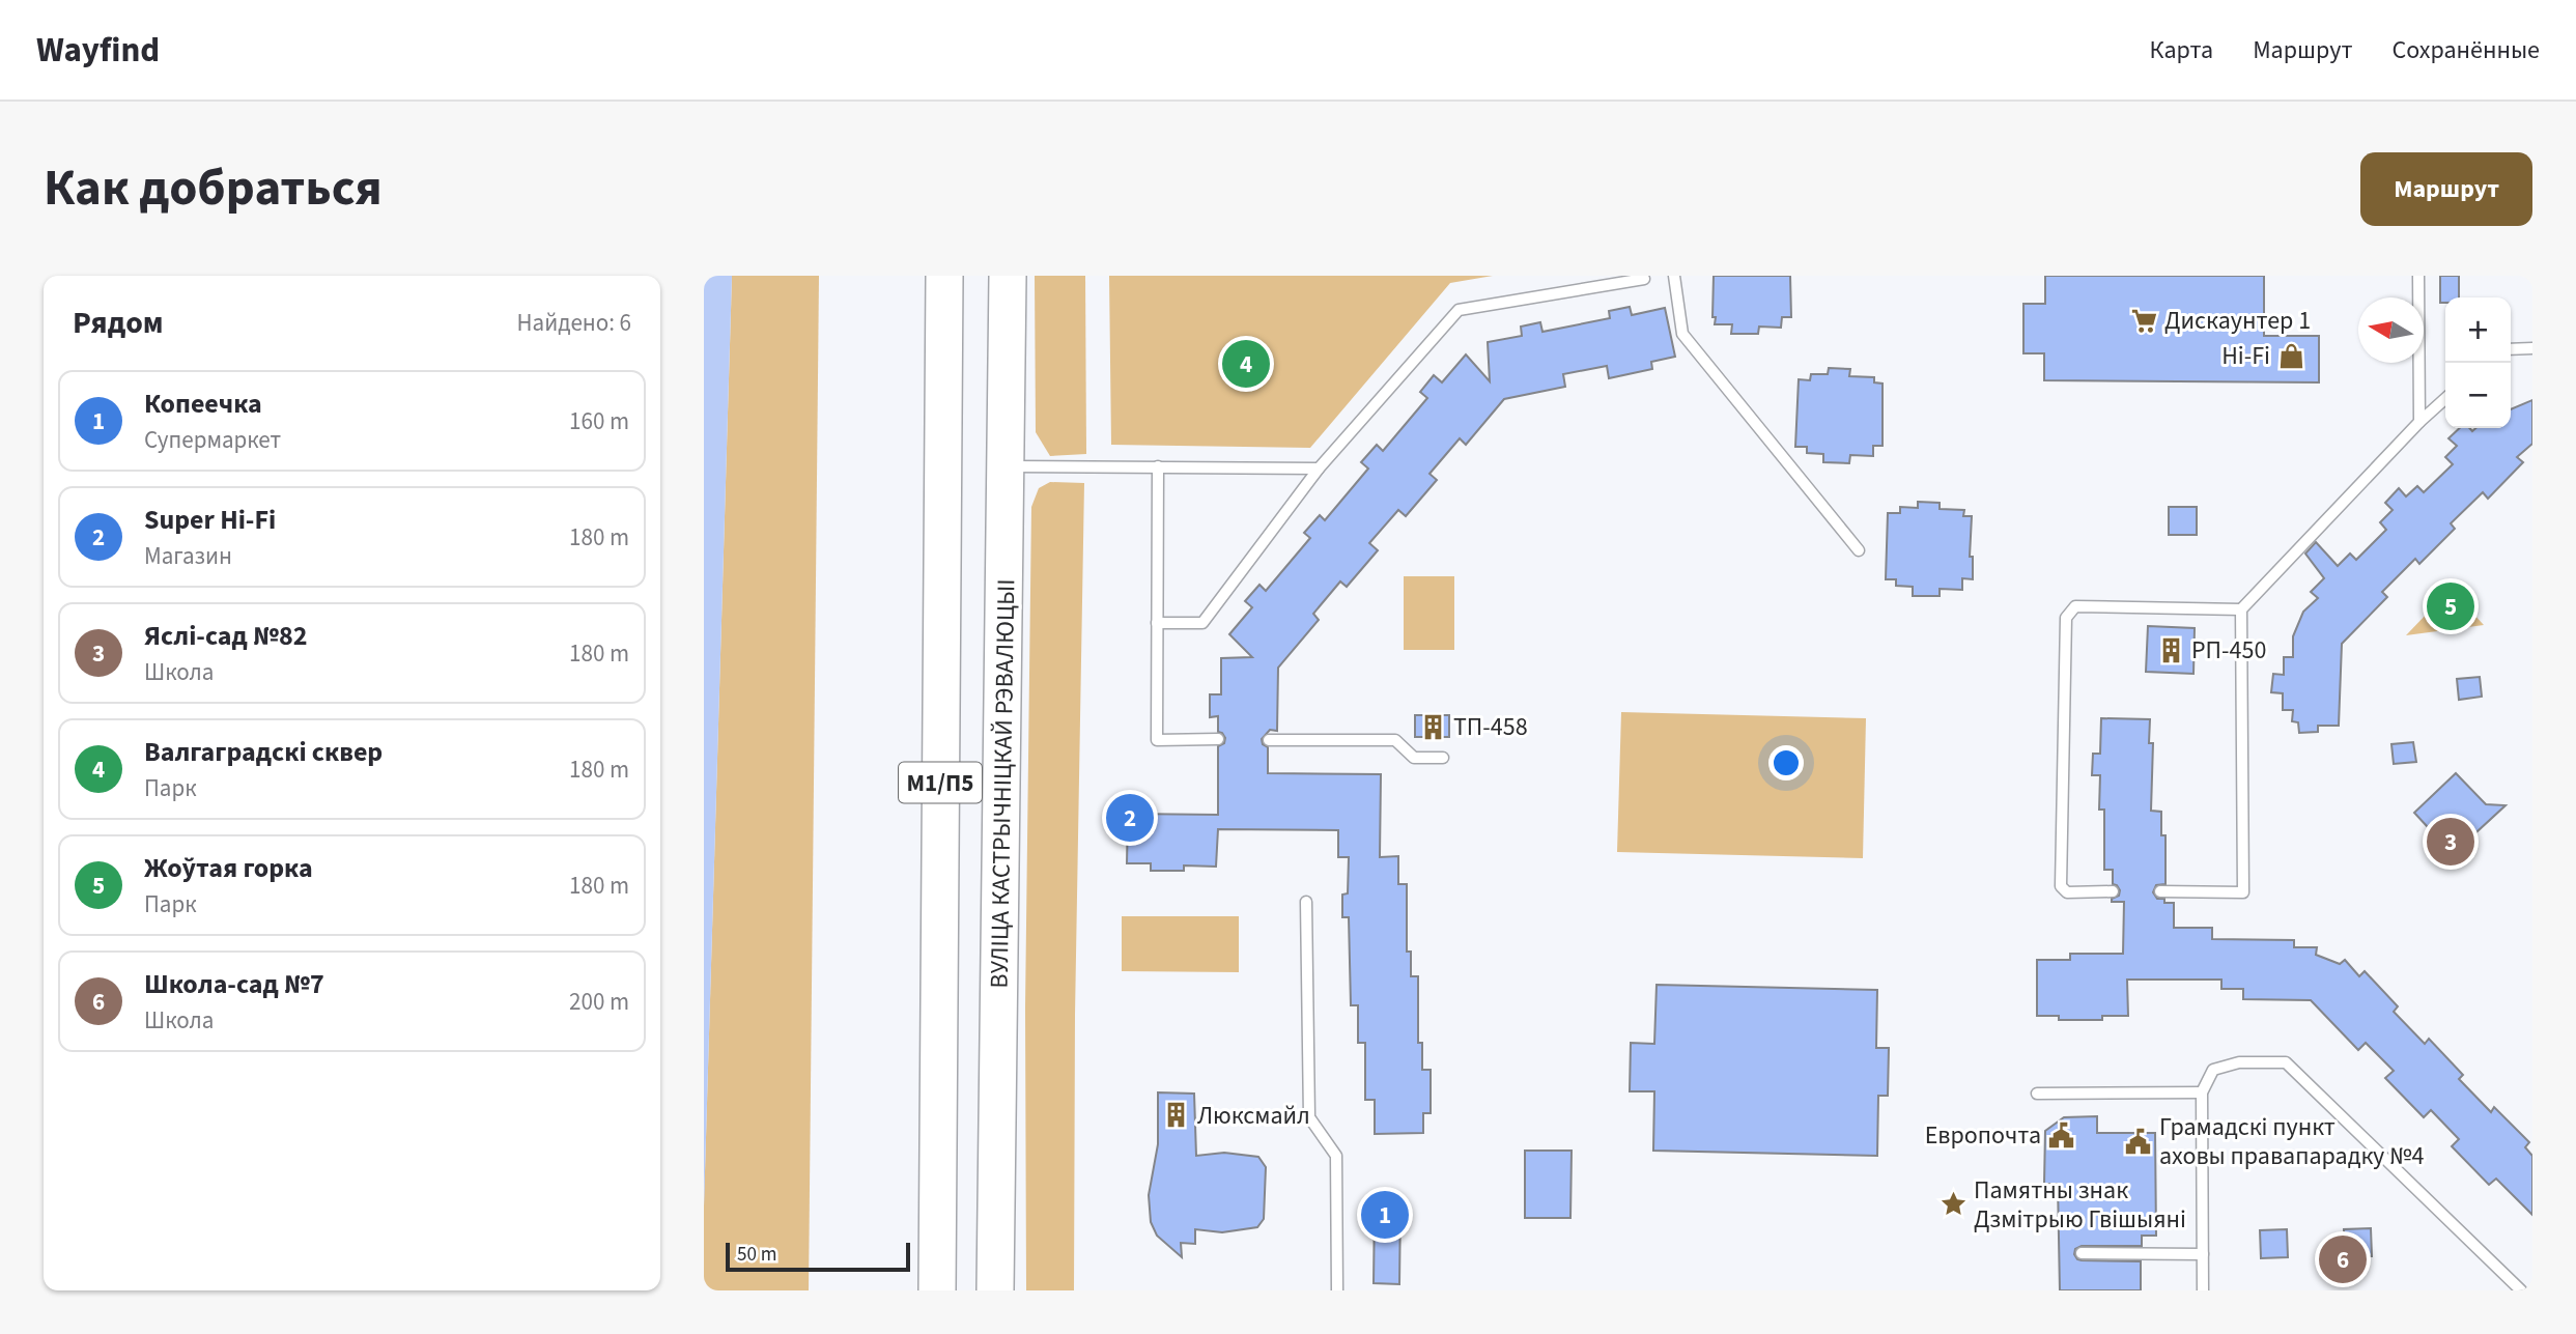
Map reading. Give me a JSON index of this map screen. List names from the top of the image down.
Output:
{
  "streets": {
    "highway": ["М1/П5", "ВУЛІЦА КАСТРЫЧНІЦКАЙ РЭВАЛЮЦЫІ"]
  },
  "places": {
    "supermarket": ["Дискаунтер 1"],
    "shop": ["Hi-Fi"],
    "building": ["РП-450", "ТП-458", "Люксмайл"],
    "public building": ["Европочта", "Грамадскі пункт аховы правапарадку №4"],
    "place": ["Памятны знак Дзмітрыю Гвішыяні"]
  },
  "scale_bar": "50 m",
  "north": "left",
  "page": {
    "header": "Wayfind",
    "nav": ["Карта", "Маршрут", "Сохранённые"],
    "title": "Как добраться",
    "buttons": "Маршрут",
    "heading": ["Рядом", "Найдено: 6"],
    "map_buttons": ["+", "−"],
    "pins": [
      "4",
      "5",
      "2",
      "3",
      "1",
      "6"
    ],
    "list": [
      {
        "mark": "1",
        "name": "Копеечка",
        "note": "Супермаркет",
        "value": "160 m"
      },
      {
        "mark": "2",
        "name": "Super Hi-Fi",
        "note": "Магазин",
        "value": "180 m"
      },
      {
        "mark": "3",
        "name": "Яслі-сад №82",
        "note": "Школа",
        "value": "180 m"
      },
      {
        "mark": "4",
        "name": "Валгаградскі сквер",
        "note": "Парк",
        "value": "180 m"
      },
      {
        "mark": "5",
        "name": "Жоўтая горка",
        "note": "Парк",
        "value": "180 m"
      },
      {
        "mark": "6",
        "name": "Школа-сад №7",
        "note": "Школа",
        "value": "200 m"
      }
    ],
    "scale": "50 m"
  }
}
